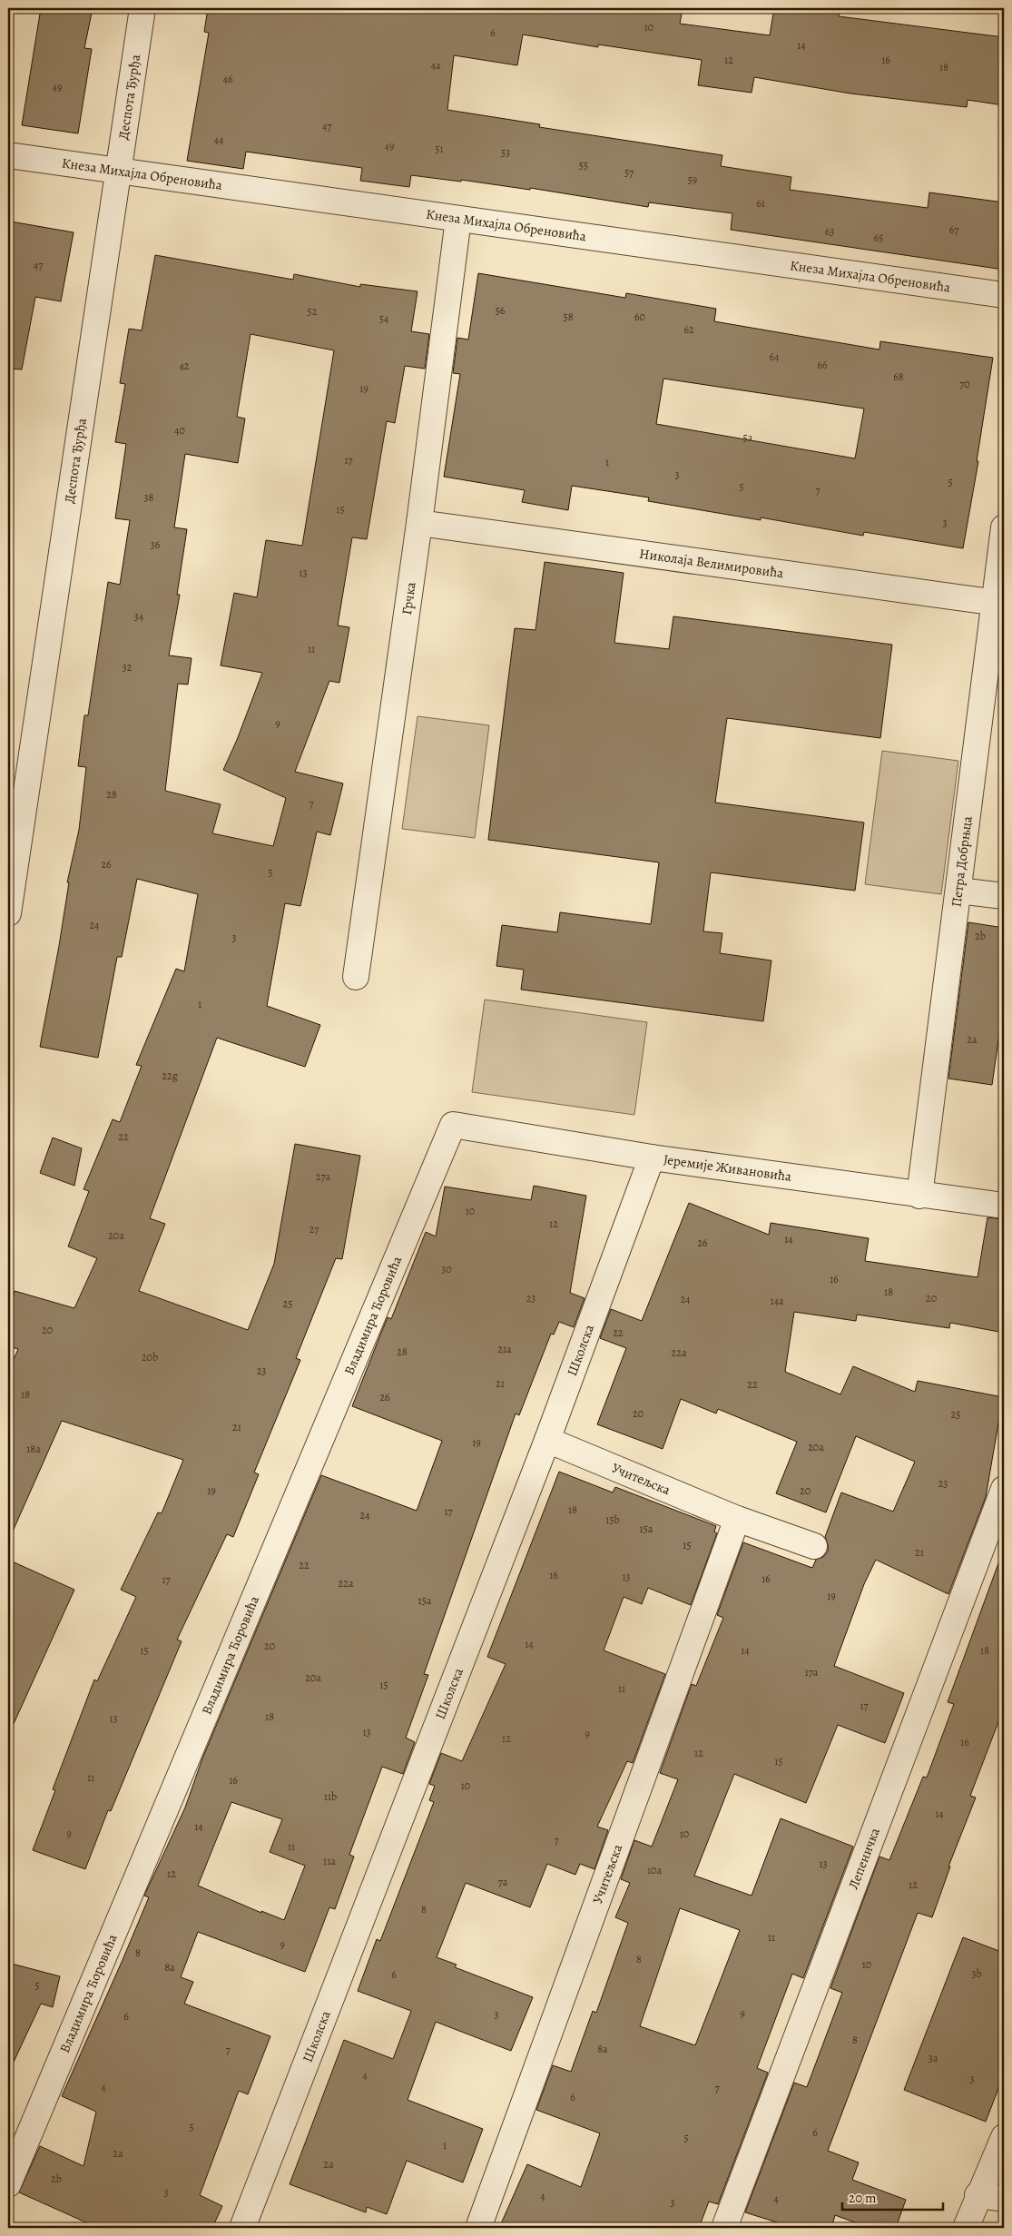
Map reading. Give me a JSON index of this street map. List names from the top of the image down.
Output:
{
  "streets": {
    "street": [
      "Деспота Ђурђа",
      "Кнеза Михајла Обреновића",
      "Николаја Велимировића",
      "Грчка",
      "Петра Добрњца",
      "Јеремије Живановића",
      "Владимира Ћоровића",
      "Школска",
      "Учитељска",
      "Лепеничка"
    ]
  },
  "crossings": [
    ["Деспота Ђурђа", "Кнеза Михајла Обреновића"],
    ["Кнеза Михајла Обреновића", "Грчка"],
    ["Николаја Велимировића", "Грчка"],
    ["Николаја Велимировића", "Петра Добрњца"],
    ["Петра Добрњца", "Јеремије Живановића"],
    ["Јеремије Живановића", "Владимира Ћоровића"],
    ["Јеремије Живановића", "Школска"],
    ["Школска", "Учитељска"]
  ],
  "house_numbers": [
    "10",
    "6",
    "14",
    "12",
    "16",
    "4a",
    "18",
    "46",
    "49",
    "47",
    "44",
    "49",
    "51",
    "53",
    "55",
    "57",
    "59",
    "61",
    "67",
    "63",
    "65",
    "47",
    "56",
    "52",
    "58",
    "60",
    "54",
    "62",
    "64",
    "66",
    "42",
    "68",
    "70",
    "19",
    "40",
    "5a",
    "17",
    "1",
    "3",
    "5",
    "5",
    "7",
    "38",
    "15",
    "3",
    "36",
    "13",
    "34",
    "11",
    "32",
    "9",
    "28",
    "7",
    "26",
    "5",
    "24",
    "2b",
    "3",
    "1",
    "2a",
    "22g",
    "22",
    "27a",
    "10",
    "12",
    "27",
    "20a",
    "14",
    "26",
    "30",
    "16",
    "18",
    "23",
    "20",
    "24",
    "14a",
    "25",
    "20",
    "22",
    "21a",
    "28",
    "22a",
    "20b",
    "23",
    "21",
    "22",
    "18",
    "26",
    "20",
    "25",
    "21",
    "19",
    "20a",
    "18a",
    "23",
    "19",
    "20",
    "18",
    "17",
    "24",
    "15b",
    "15a",
    "15",
    "21",
    "22",
    "16",
    "13",
    "16",
    "17",
    "22a",
    "19",
    "15a",
    "14",
    "20",
    "15",
    "14",
    "18",
    "17a",
    "20a",
    "15",
    "11",
    "17",
    "18",
    "13",
    "13",
    "9",
    "12",
    "16",
    "12",
    "15",
    "11",
    "16",
    "10",
    "11b",
    "14",
    "14",
    "9",
    "10",
    "7",
    "11",
    "11a",
    "13",
    "10a",
    "12",
    "7a",
    "12",
    "8",
    "11",
    "9",
    "8",
    "8",
    "10",
    "8a",
    "3b",
    "6",
    "5",
    "9",
    "3",
    "6",
    "8",
    "8a",
    "7",
    "3a",
    "4",
    "3",
    "4",
    "7",
    "6",
    "5",
    "6",
    "5",
    "1",
    "2a",
    "2a",
    "2b",
    "3",
    "4",
    "4",
    "3"
  ],
  "scale_bar": "20 m"
}
